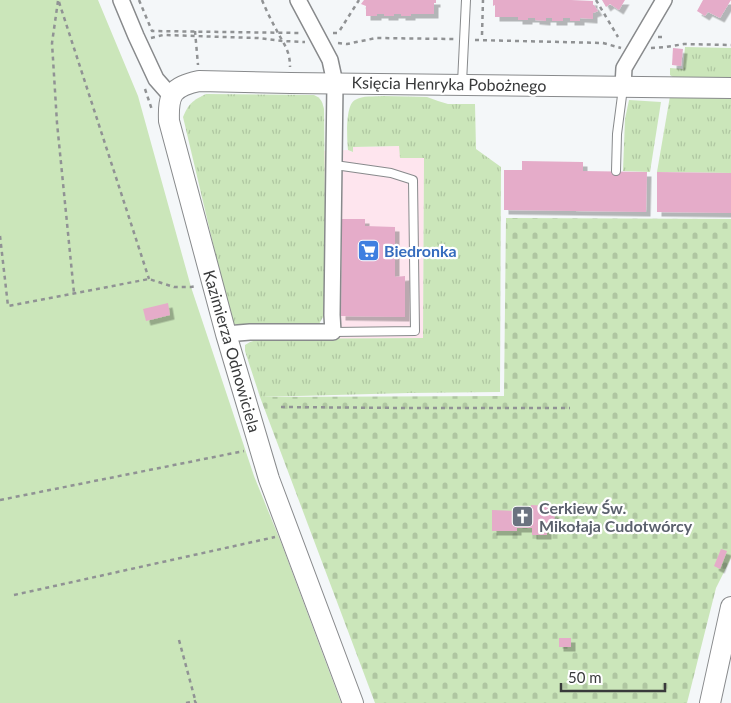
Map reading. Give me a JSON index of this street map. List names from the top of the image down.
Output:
{
  "streets": {
    "street": ["Księcia Henryka Pobożnego", "Kazimierza Odnowiciela"]
  },
  "crossings": [
    ["Księcia Henryka Pobożnego", "Kazimierza Odnowiciela"]
  ],
  "places": {
    "supermarket": ["Biedronka"],
    "church": ["Cerkiew Św. Mikołaja Cudotwórcy"]
  },
  "scale_bar": "50 m"
}
